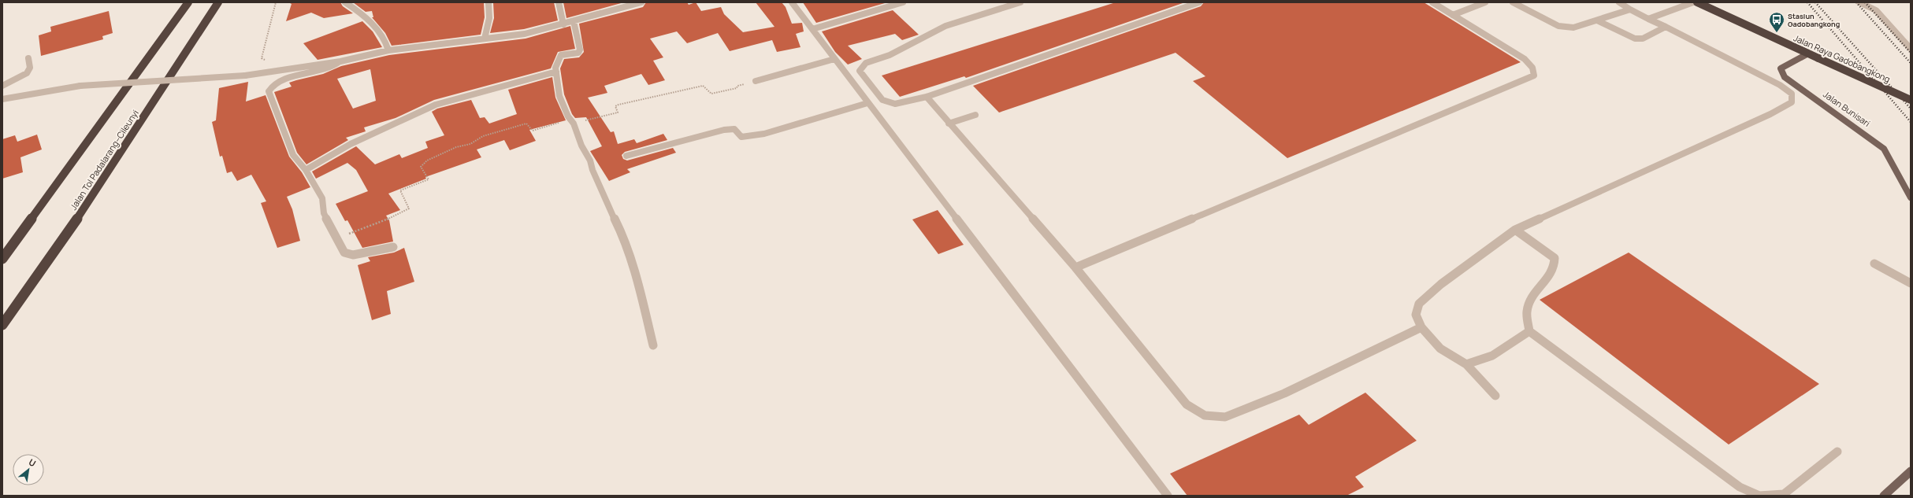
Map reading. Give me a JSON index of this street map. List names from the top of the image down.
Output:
{
  "streets": {
    "highway": ["Jalan Raya Gadobangkong", "Jalan Tol Padalarang–Cileunyi"],
    "main road": ["Jalan Bunisari"]
  },
  "crossings": [
    ["Jalan Raya Gadobangkong", "Jalan Bunisari"]
  ],
  "places": {
    "bus stop": ["Stasiun Gadobangkong"]
  },
  "north": "top right"
}
